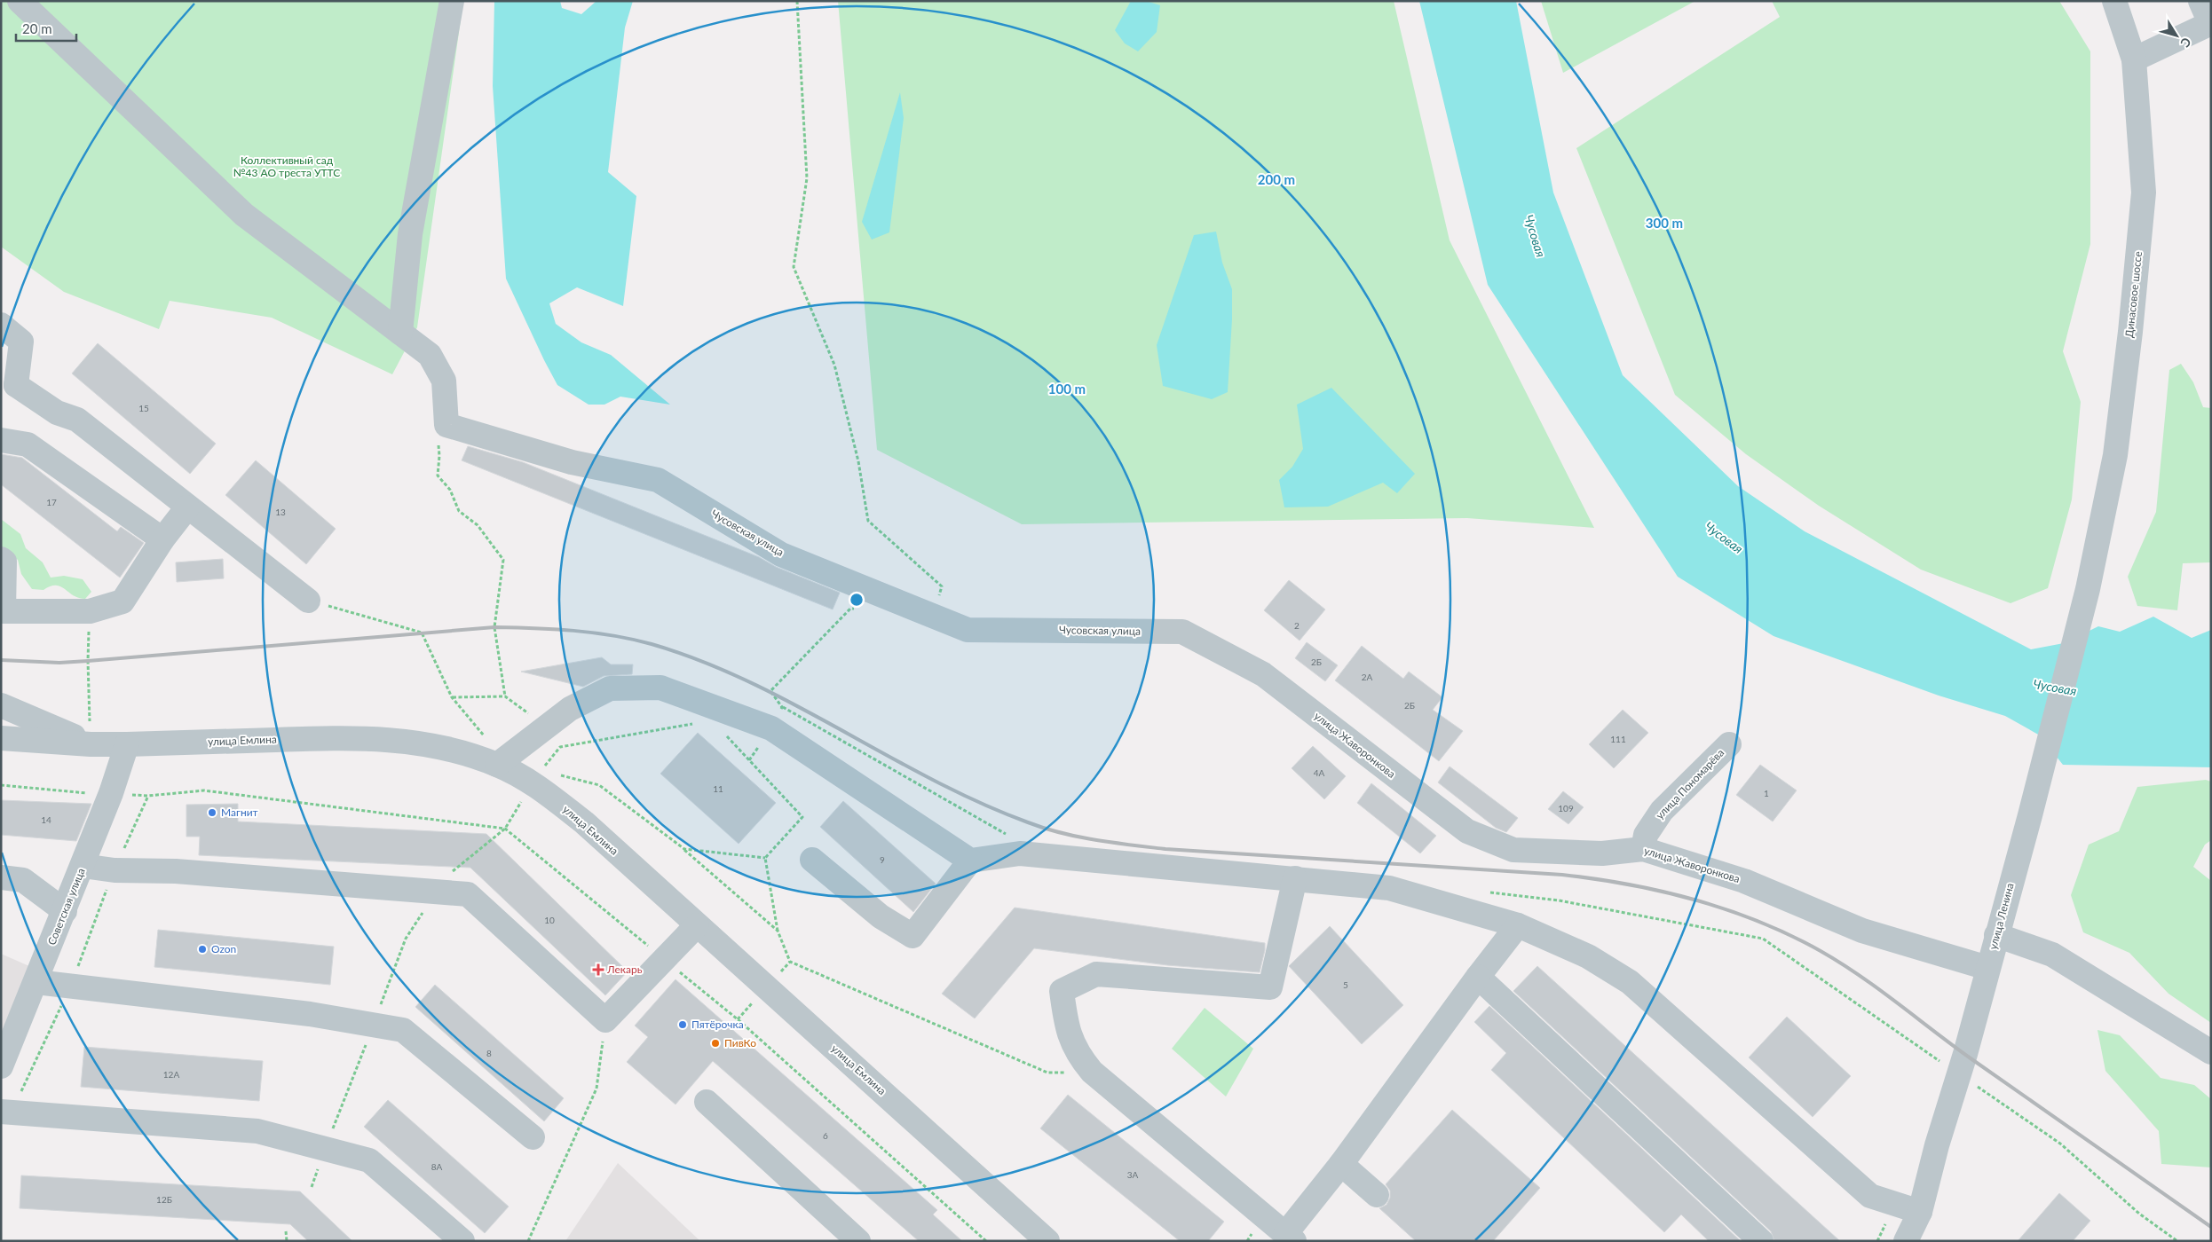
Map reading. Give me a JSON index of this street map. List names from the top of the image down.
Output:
{
  "streets": {
    "street": [
      "Динасовое шоссе",
      "Чусовская улица",
      "улица Емлина",
      "улица Жаворонкова",
      "улица Пономарёва",
      "Советская улица",
      "улица Ленина"
    ]
  },
  "crossings": [
    ["Динасовое шоссе", "улица Ленина"],
    ["Чусовская улица", "улица Жаворонкова"],
    ["улица Емлина", "Советская улица"],
    ["улица Жаворонкова", "улица Пономарёва"],
    ["улица Жаворонкова", "улица Ленина"]
  ],
  "water": ["Чусовая"],
  "parks": ["Коллективный сад №43 АО треста УТТС"],
  "places": {
    "other": [
      "Магнит",
      "Ozon",
      "Пятёрочка",
      "ПивКо"
    ],
    "health": ["Лекарь"]
  },
  "house_numbers": [
    "15",
    "17",
    "13",
    "2",
    "2Б",
    "2А",
    "2Б",
    "111",
    "4А",
    "11",
    "1",
    "109",
    "14",
    "9",
    "10",
    "5",
    "8",
    "12А",
    "6",
    "8А",
    "3А",
    "12Б"
  ],
  "scale_bar": "20 m",
  "north": "bottom right",
  "rings": ["200 m", "300 m", "100 m"]
}
